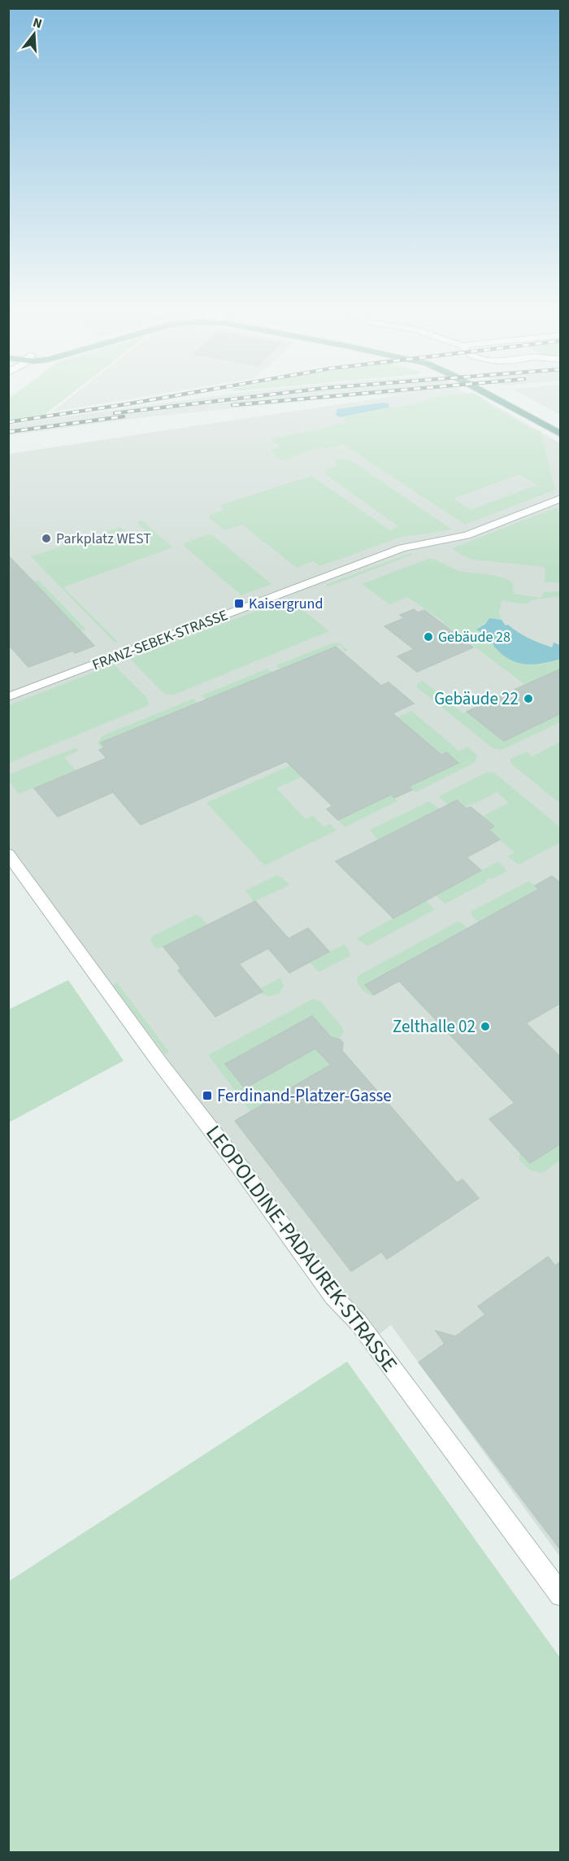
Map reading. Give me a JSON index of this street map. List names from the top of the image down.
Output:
{
  "streets": {
    "street": ["FRANZ-SEBEK-STRASSE", "LEOPOLDINE-PADAUREK-STRASSE"]
  },
  "places": {
    "other": [
      "Parkplatz WEST",
      "Gebäude 28",
      "Gebäude 22",
      "Zelthalle 02"
    ],
    "transit": ["Kaisergrund", "Ferdinand-Platzer-Gasse"]
  },
  "north": "top"
}
